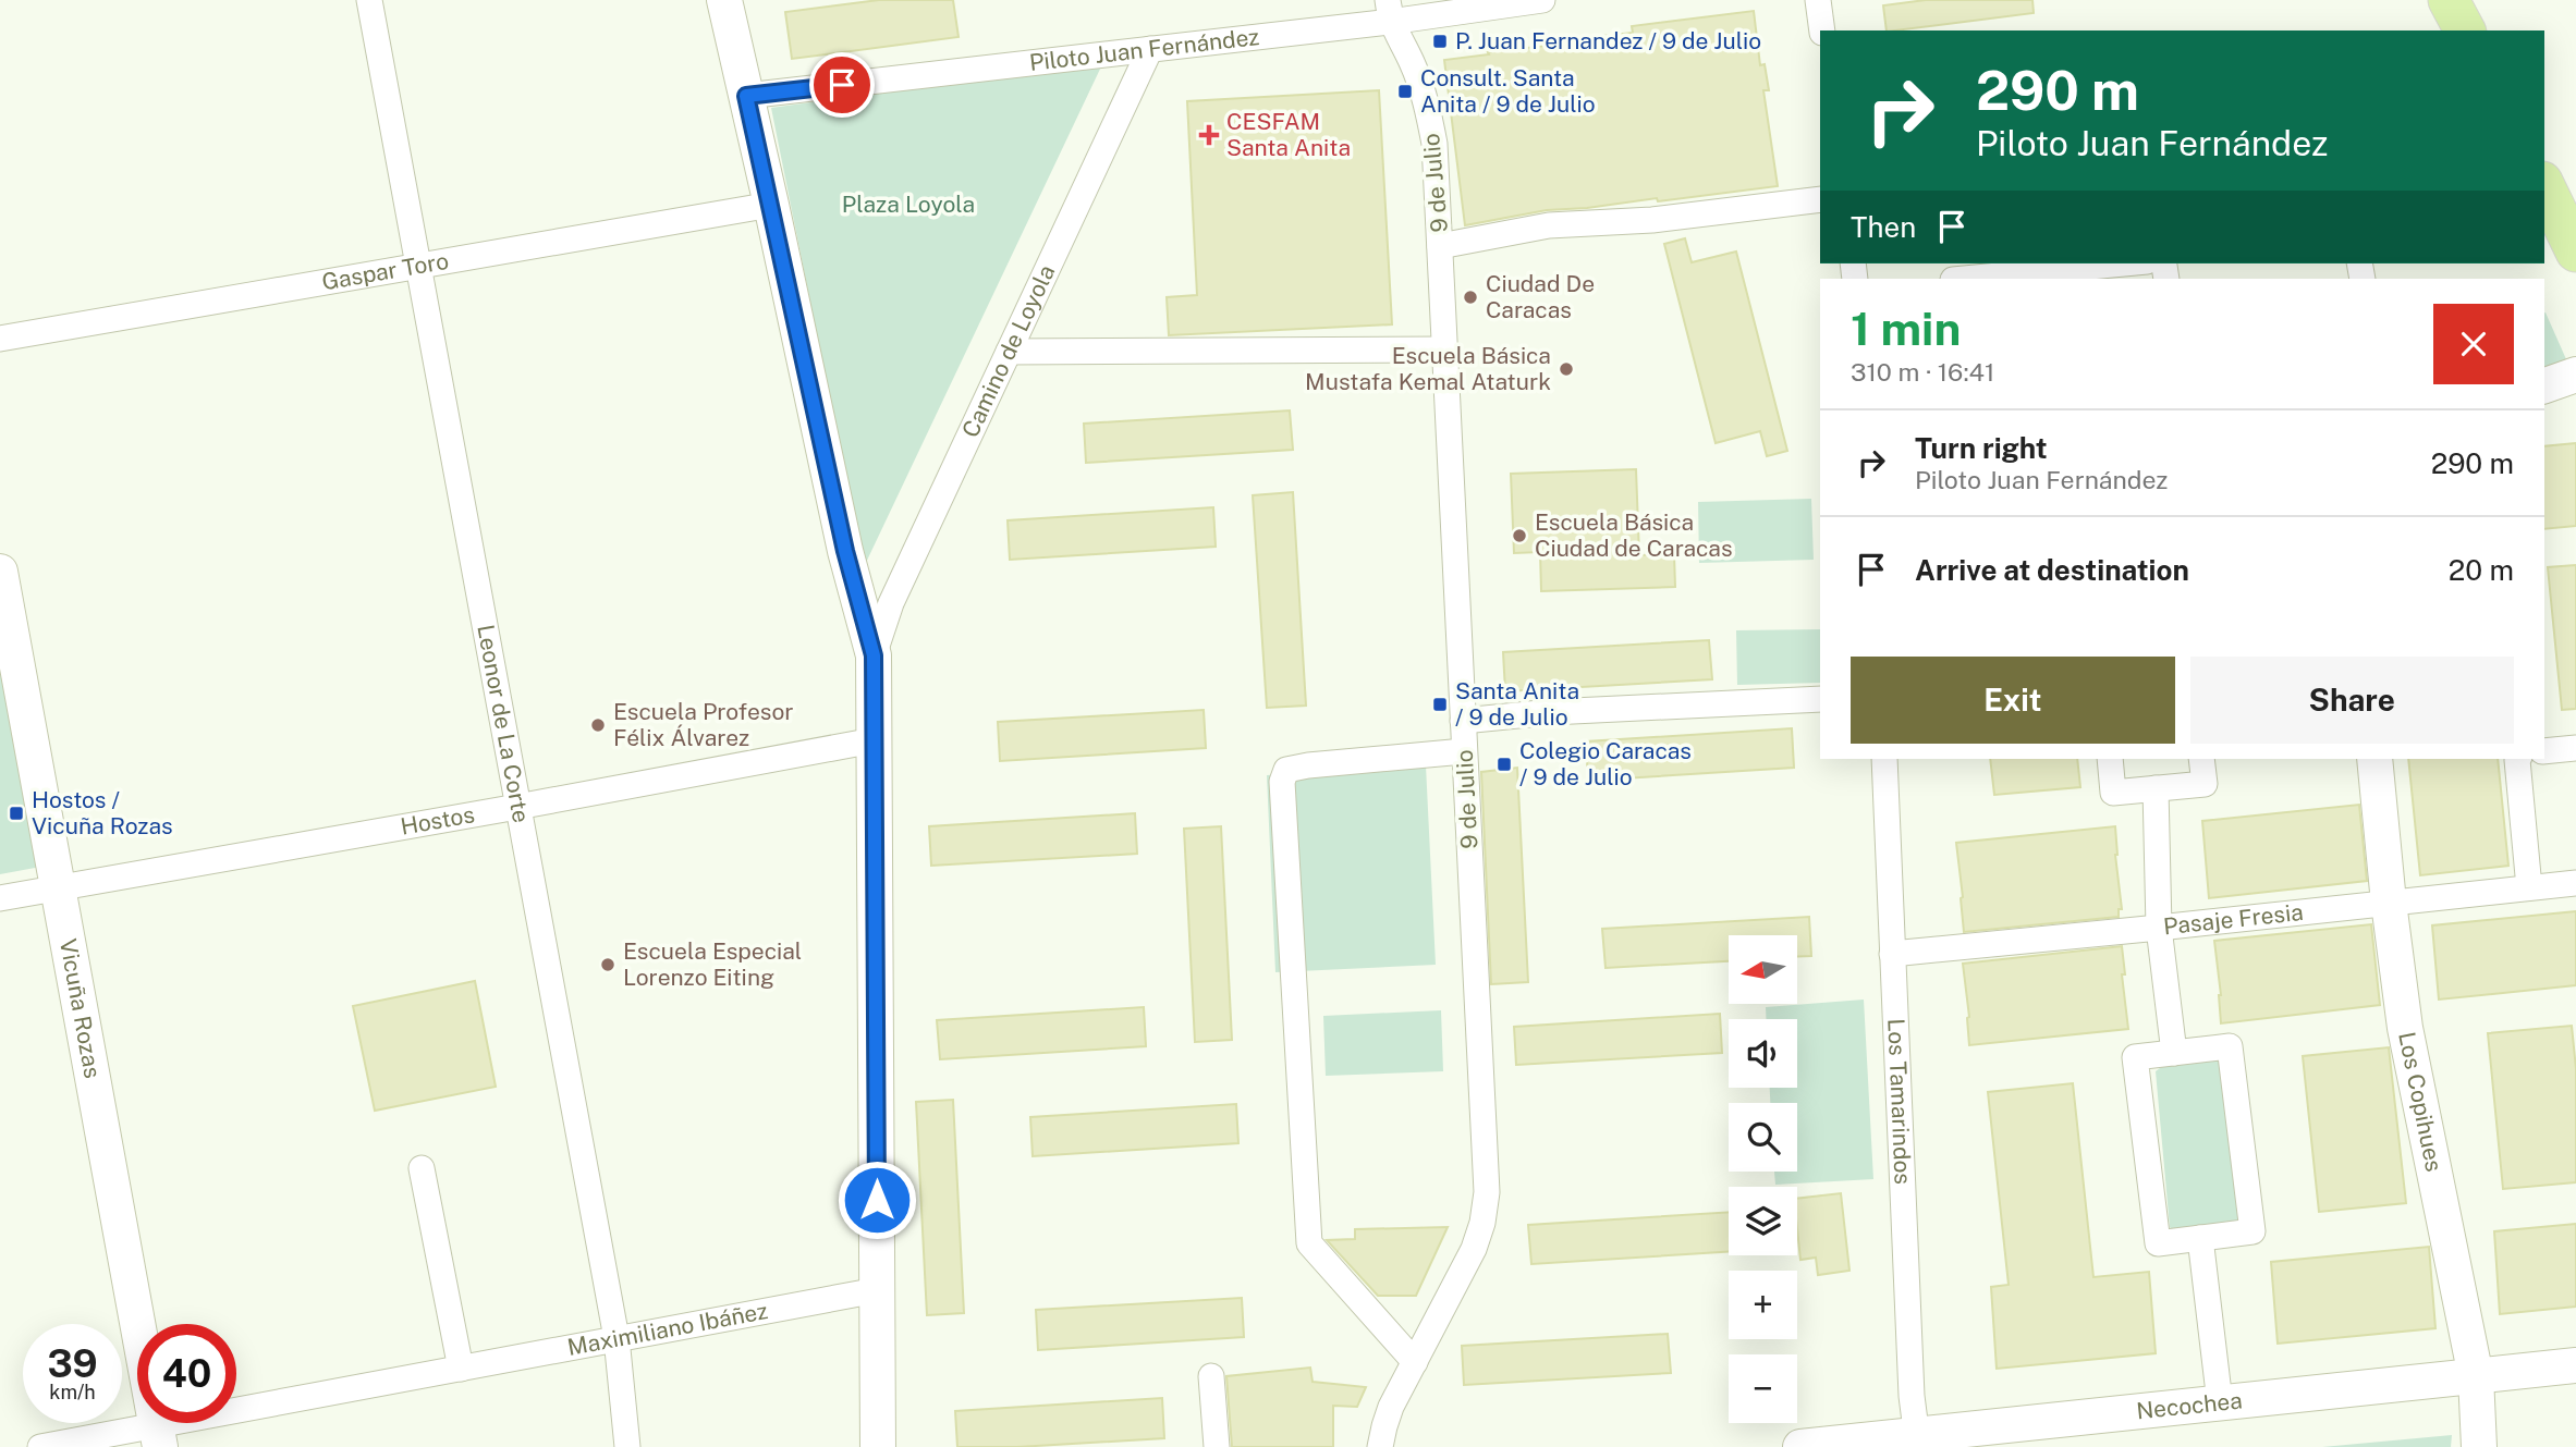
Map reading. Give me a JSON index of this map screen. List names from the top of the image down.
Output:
{
  "streets": {
    "street": [
      "Piloto Juan Fernández",
      "9 de Julio",
      "Gaspar Toro",
      "Camino de Loyola",
      "Leonor de La Corte",
      "Hostos",
      "Pasaje Fresia",
      "Vicuña Rozas",
      "Los Tamarindos",
      "Los Copihues",
      "Maximiliano Ibáñez",
      "Necochea"
    ]
  },
  "crossings": [
    ["Piloto Juan Fernández", "9 de Julio"],
    ["Piloto Juan Fernández", "Camino de Loyola"],
    ["Gaspar Toro", "Camino de Loyola"],
    ["Gaspar Toro", "Leonor de La Corte"],
    ["Camino de Loyola", "Hostos"],
    ["Camino de Loyola", "Maximiliano Ibáñez"],
    ["Leonor de La Corte", "Hostos"],
    ["Leonor de La Corte", "Maximiliano Ibáñez"],
    ["Hostos", "Vicuña Rozas"],
    ["Pasaje Fresia", "Los Tamarindos"],
    ["Pasaje Fresia", "Los Copihues"],
    ["Vicuña Rozas", "Maximiliano Ibáñez"],
    ["Los Tamarindos", "Necochea"],
    ["Los Copihues", "Necochea"]
  ],
  "parks": ["Plaza Loyola"],
  "places": {
    "transit": [
      "P. Juan Fernandez / 9 de Julio",
      "Consult. Santa Anita / 9 de Julio",
      "Santa Anita / 9 de Julio",
      "Colegio Caracas / 9 de Julio",
      "Hostos / Vicuña Rozas"
    ],
    "health": ["CESFAM Santa Anita"],
    "other": [
      "Ciudad De Caracas",
      "Escuela Básica Mustafa Kemal Ataturk",
      "Escuela Básica Ciudad de Caracas",
      "Escuela Profesor Félix Álvarez",
      "Escuela Especial Lorenzo Eiting"
    ]
  },
  "north": "left",
  "page": {
    "turn": ["290 m", "Piloto Juan Fernández"],
    "then": "Then",
    "heading": ["1 min", "310 m · 16:41"],
    "list": [
      {
        "name": "Turn right",
        "note": "Piloto Juan Fernández",
        "value": "290 m"
      },
      {
        "name": "Arrive at destination",
        "value": "20 m"
      }
    ],
    "buttons": ["Exit", "Share"],
    "map_buttons": ["+", "−"],
    "speed": "39 km/h",
    "limit": "40"
  }
}
